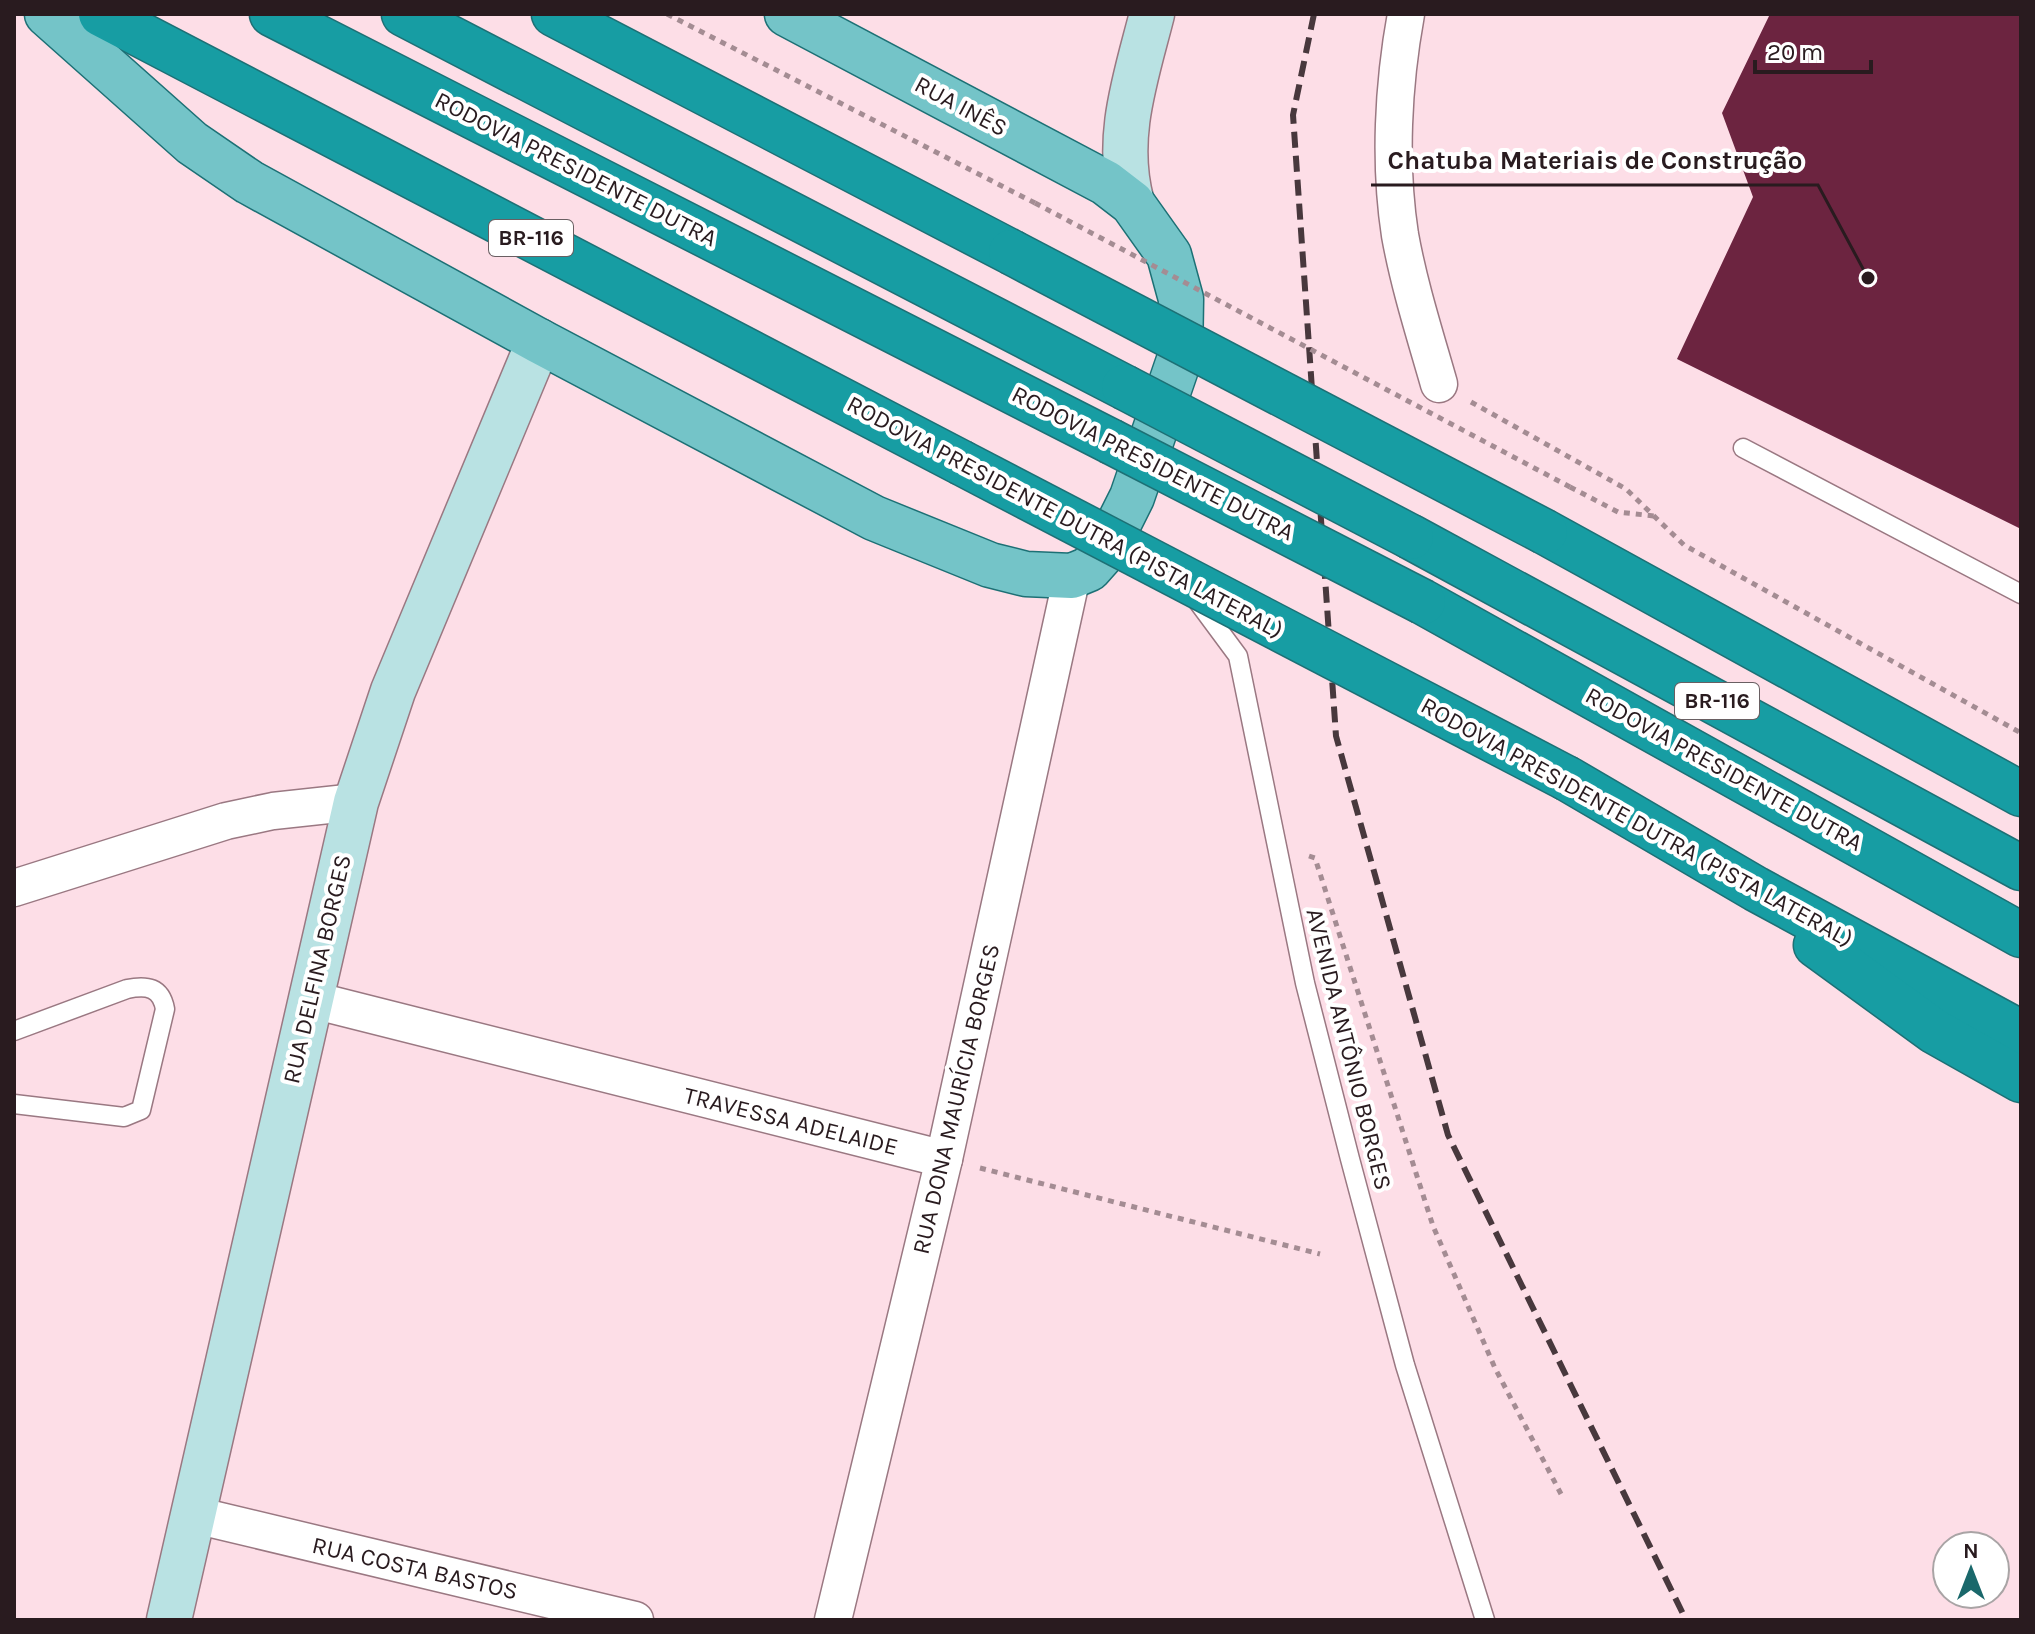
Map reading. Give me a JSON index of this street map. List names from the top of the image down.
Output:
{
  "streets": {
    "highway": ["RODOVIA PRESIDENTE DUTRA", "BR-116", "RODOVIA PRESIDENTE DUTRA (PISTA LATERAL)"],
    "main road": ["RUA INÊS"],
    "street": [
      "RUA DELFINA BORGES",
      "RUA DONA MAURÍCIA BORGES",
      "TRAVESSA ADELAIDE",
      "RUA COSTA BASTOS"
    ],
    "lane": ["AVENIDA ANTÔNIO BORGES"]
  },
  "crossings": [
    ["RUA INÊS", "AVENIDA ANTÔNIO BORGES"],
    ["RUA INÊS", "RUA DONA MAURÍCIA BORGES"],
    ["RUA DELFINA BORGES", "TRAVESSA ADELAIDE"],
    ["RUA DELFINA BORGES", "RUA COSTA BASTOS"],
    ["RUA DONA MAURÍCIA BORGES", "TRAVESSA ADELAIDE"]
  ],
  "places": ["Chatuba Materiais de Construção"],
  "scale_bar": "20 m",
  "north": "top"
}
